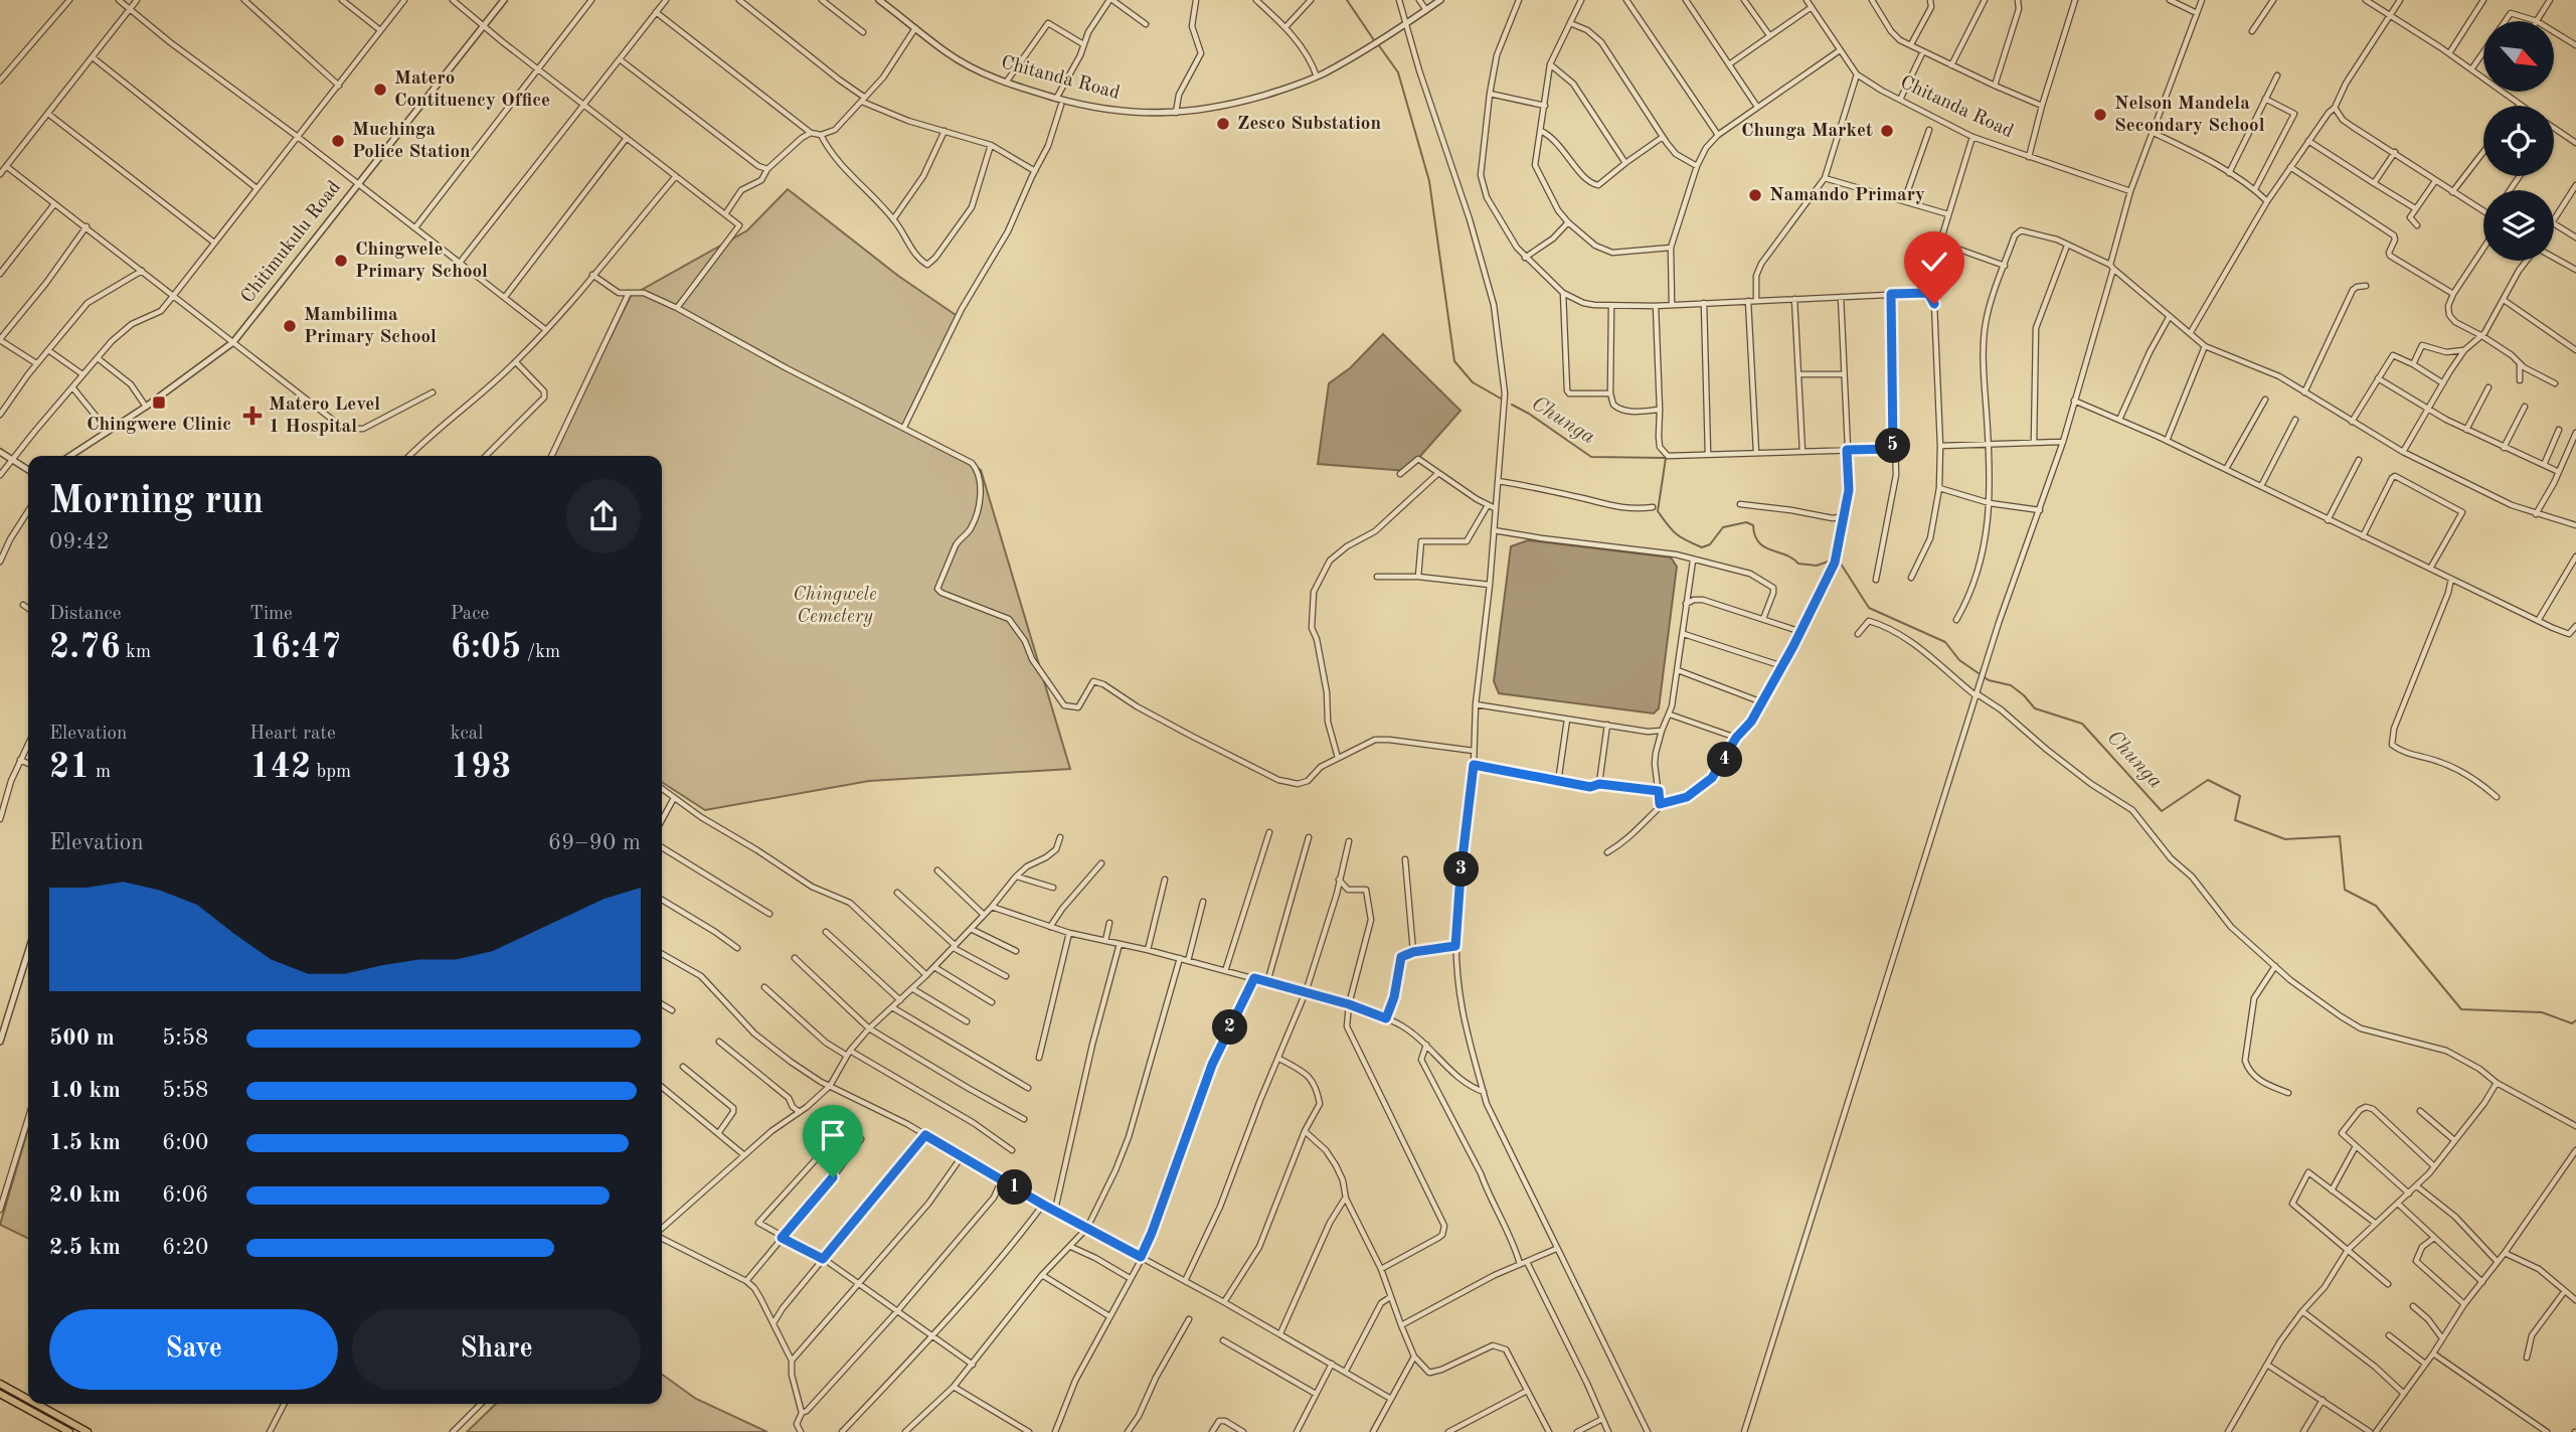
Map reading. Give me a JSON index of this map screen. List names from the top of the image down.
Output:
{
  "streets": {
    "street": ["Chitanda Road", "Chitimukulu Road"]
  },
  "water": ["Chunga"],
  "parks": ["Chingwele Cemetery"],
  "places": {
    "other": [
      "Matero Contituency Office",
      "Nelson Mandela Secondary School",
      "Zesco Substation",
      "Chunga Market",
      "Muchinga Police Station",
      "Namando Primary",
      "Chingwele Primary School",
      "Mambilima Primary School"
    ],
    "transit": ["Chingwere Clinic"],
    "health": ["Matero Level 1 Hospital"]
  },
  "north": "bottom right",
  "page": {
    "pins": [
      "5",
      "4",
      "3",
      "2",
      "1"
    ],
    "heading": ["Morning run", "09:42"],
    "stats": [
      ["Distance", "2.76 km"],
      ["Time", "16:47"],
      ["Pace", "6:05 /km"],
      ["Elevation", "21 m"],
      ["Heart rate", "142 bpm"],
      ["kcal", "193"]
    ],
    "chart": ["Elevation", "69–90 m"],
    "list": [
      {
        "name": "500 m",
        "note": "5:58"
      },
      {
        "name": "1.0 km",
        "note": "5:58"
      },
      {
        "name": "1.5 km",
        "note": "6:00"
      },
      {
        "name": "2.0 km",
        "note": "6:06"
      },
      {
        "name": "2.5 km",
        "note": "6:20"
      }
    ],
    "buttons": ["Save", "Share"]
  }
}
